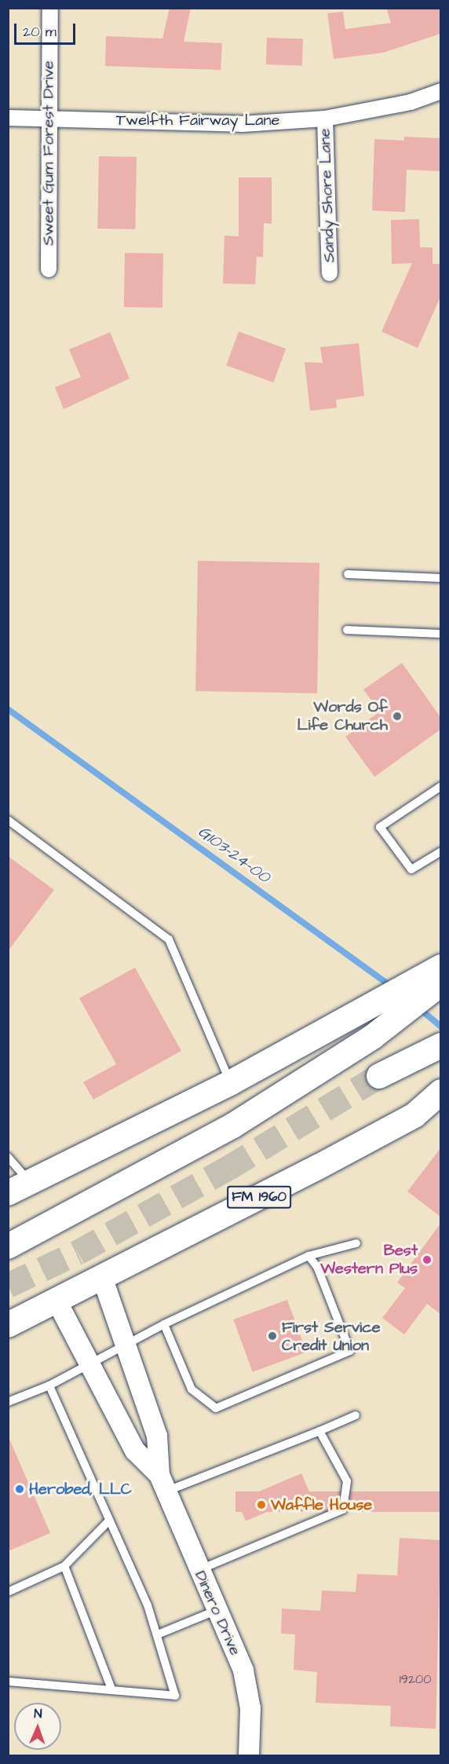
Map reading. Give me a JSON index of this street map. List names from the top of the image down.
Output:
{
  "streets": {
    "main road": ["FM 1960"],
    "street": [
      "Twelfth Fairway Lane",
      "Sweet Gum Forest Drive",
      "Sandy Shore Lane",
      "Dinero Drive"
    ]
  },
  "crossings": [
    ["Twelfth Fairway Lane", "Sweet Gum Forest Drive"],
    ["Twelfth Fairway Lane", "Sandy Shore Lane"],
    ["FM 1960", "Dinero Drive"]
  ],
  "water": ["G103-24-00"],
  "places": [
    "Words Of Life Church",
    "Best Western Plus",
    "First Service Credit Union",
    "Herobed, LLC",
    "Waffle House"
  ],
  "house_numbers": ["19200"],
  "scale_bar": "20 m",
  "north": "top"
}
